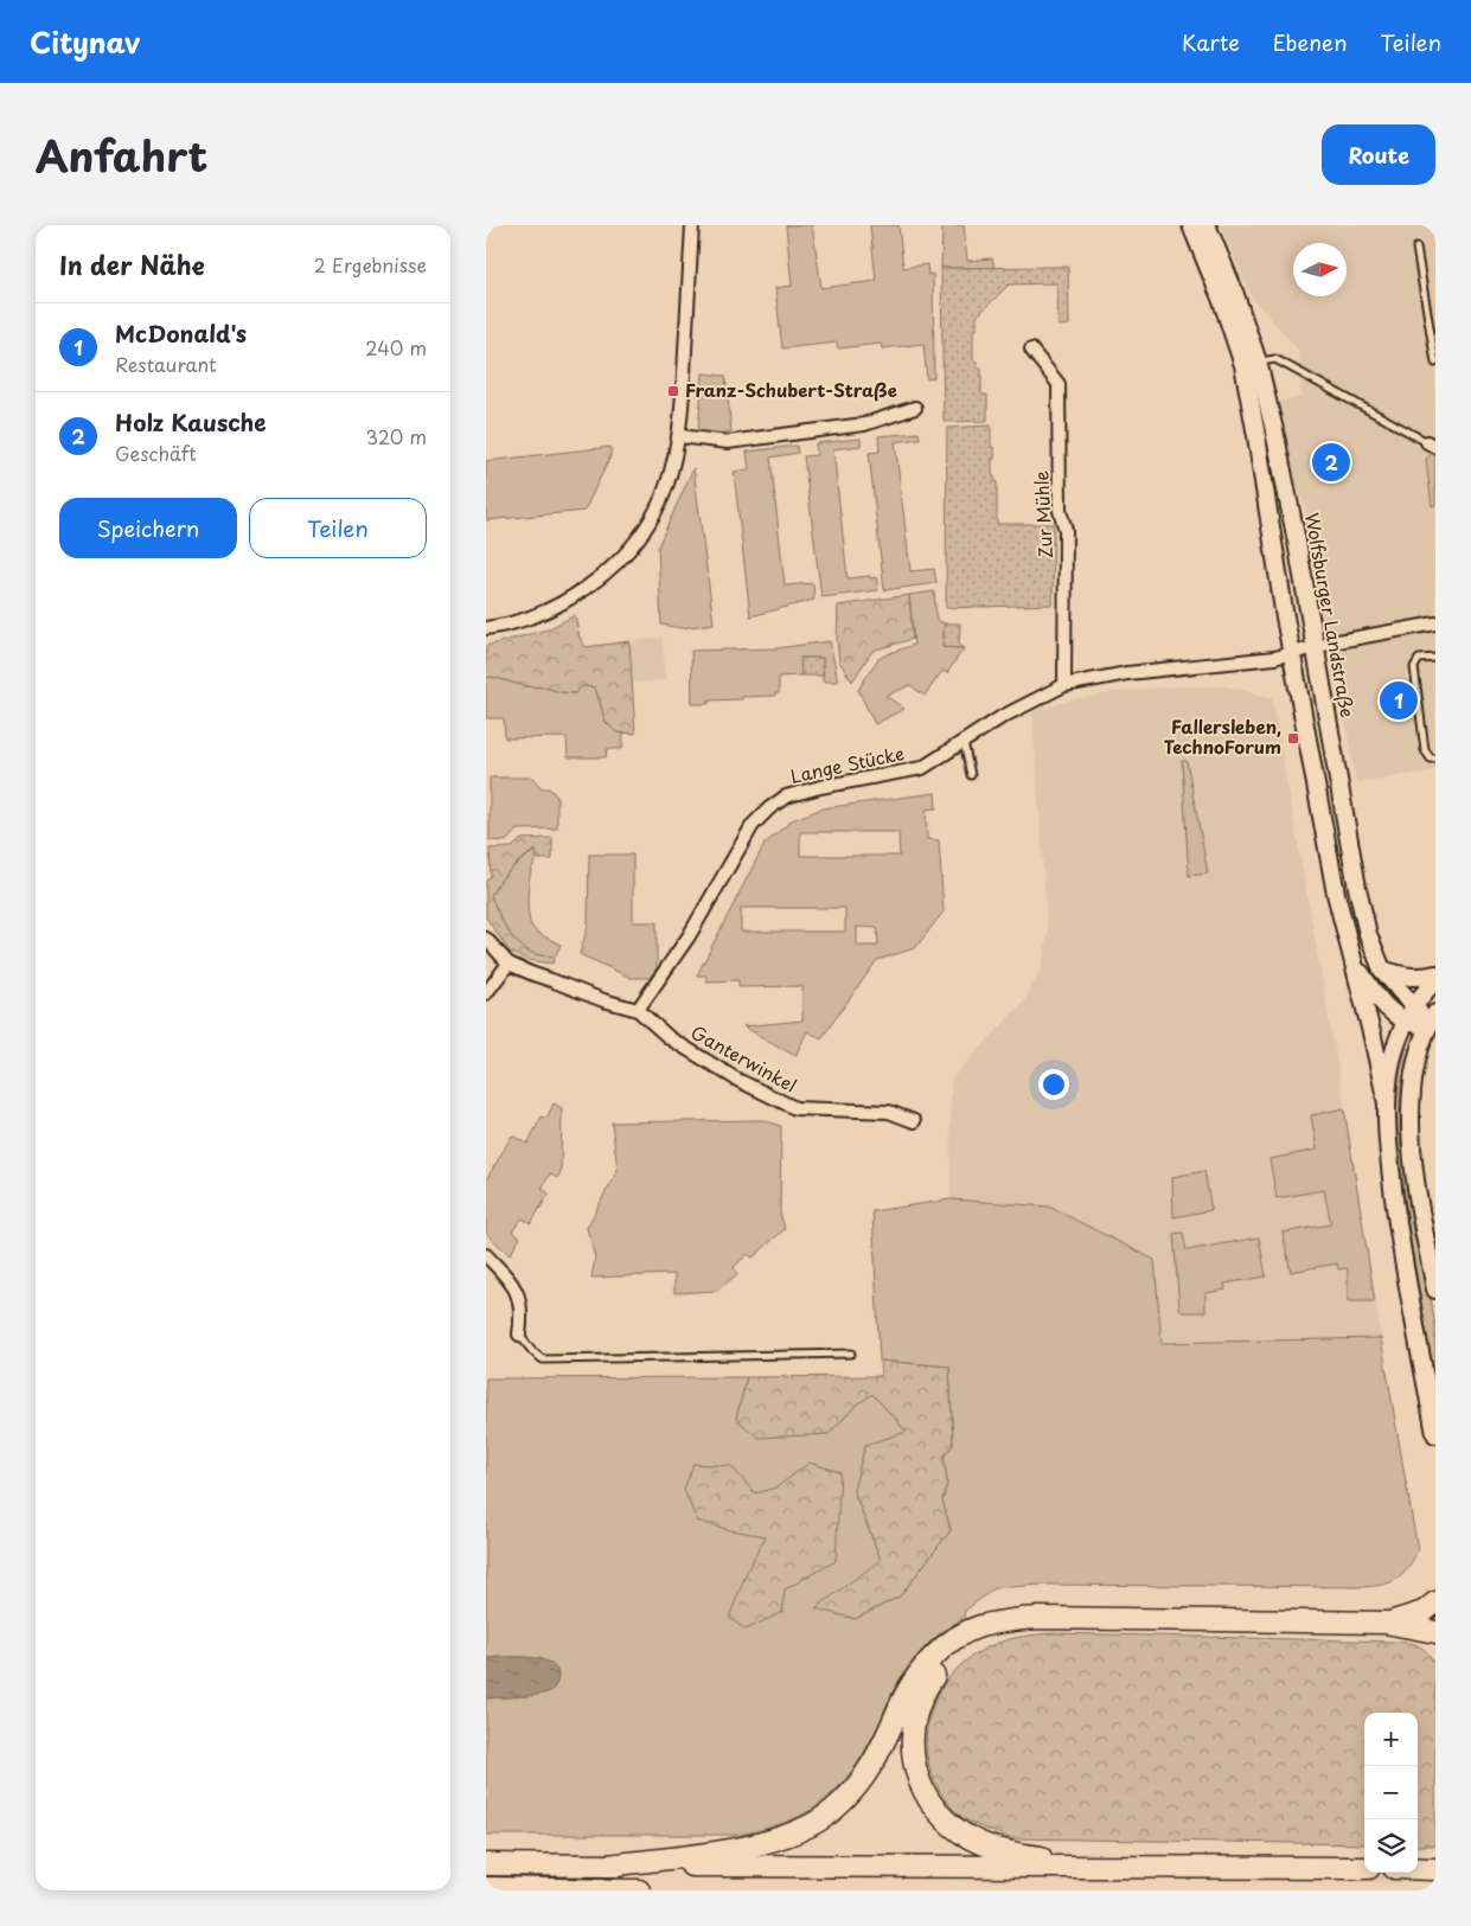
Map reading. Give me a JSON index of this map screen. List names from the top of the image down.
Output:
{
  "streets": {
    "street": [
      "Zur Mühle",
      "Wolfsburger Landstraße",
      "Lange Stücke",
      "Ganterwinkel"
    ]
  },
  "crossings": [
    ["Zur Mühle", "Lange Stücke"],
    ["Wolfsburger Landstraße", "Lange Stücke"],
    ["Lange Stücke", "Ganterwinkel"]
  ],
  "places": {
    "transit": ["Franz-Schubert-Straße", "Fallersleben, TechnoForum"]
  },
  "north": "right",
  "page": {
    "header": "Citynav",
    "nav": ["Karte", "Ebenen", "Teilen"],
    "title": "Anfahrt",
    "buttons": [
      "Route",
      ["Speichern", "Teilen"]
    ],
    "heading": ["In der Nähe", "2 Ergebnisse"],
    "list": [
      {
        "mark": "1",
        "name": "McDonald's",
        "note": "Restaurant",
        "value": "240 m"
      },
      {
        "mark": "2",
        "name": "Holz Kausche",
        "note": "Geschäft",
        "value": "320 m"
      }
    ],
    "pins": ["2", "1"],
    "map_buttons": ["+", "−"]
  }
}
